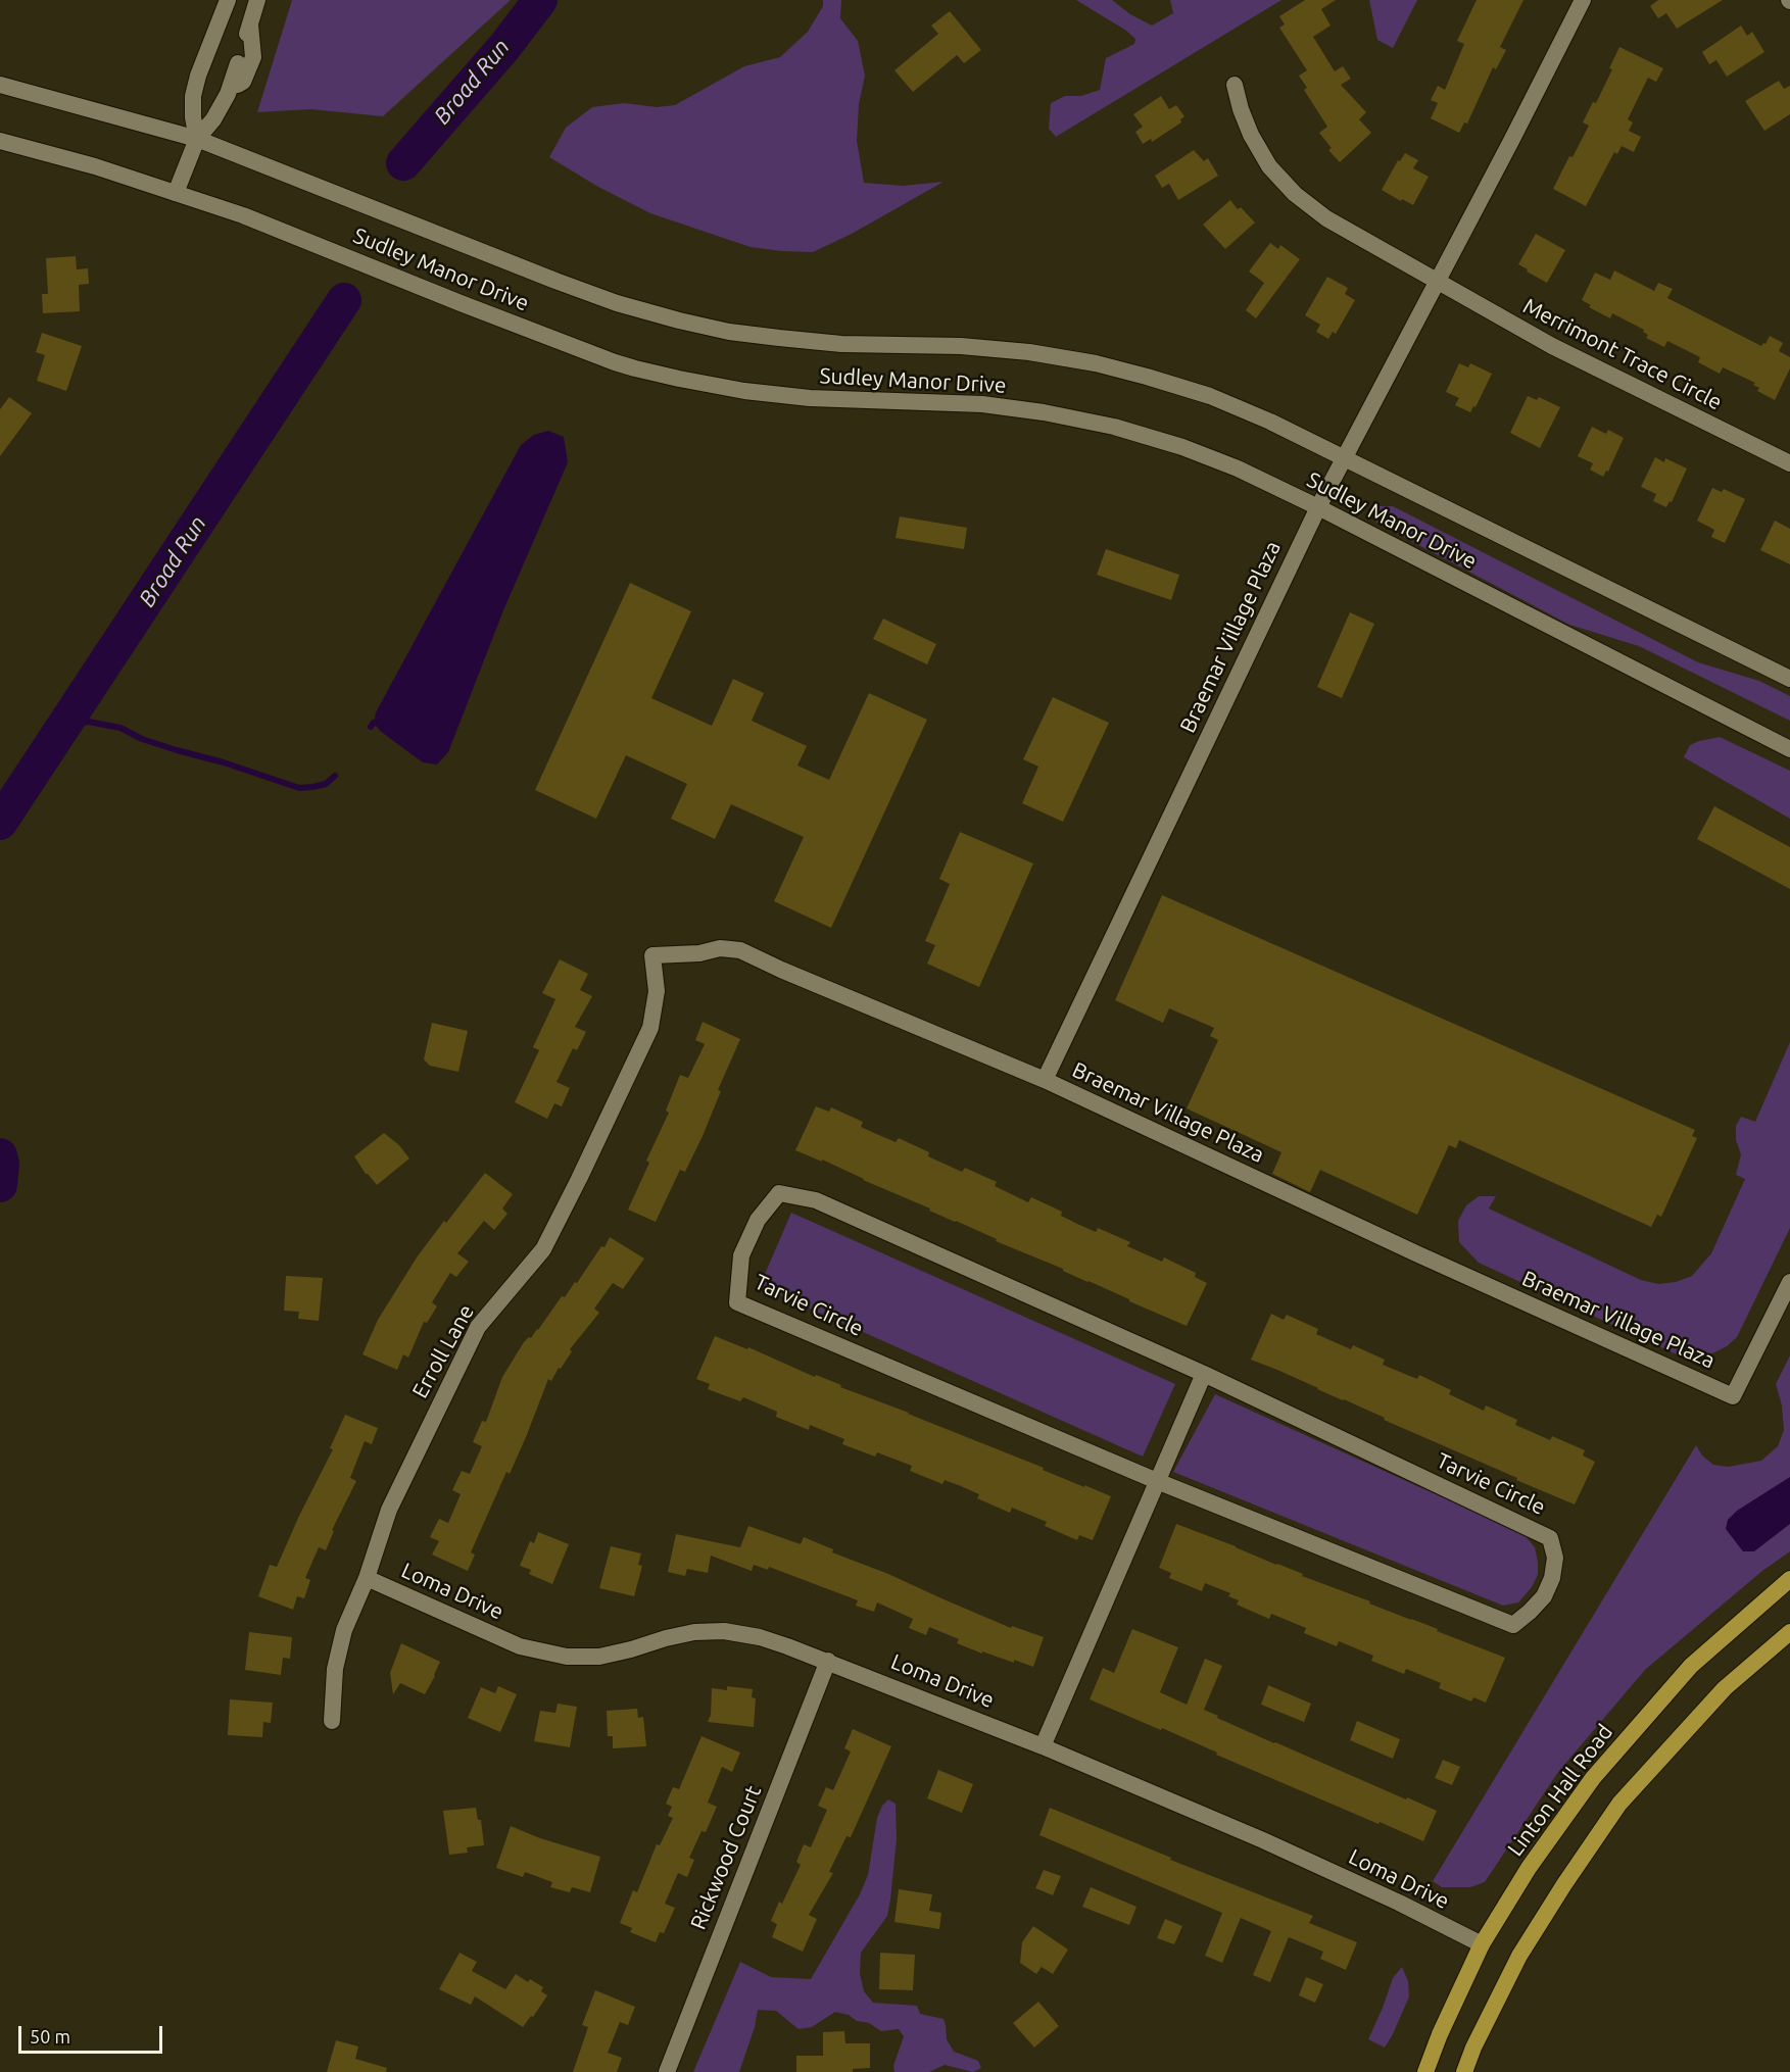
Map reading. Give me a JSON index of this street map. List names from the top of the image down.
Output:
{
  "streets": {
    "main road": ["Linton Hall Road"],
    "street": [
      "Sudley Manor Drive",
      "Merrimont Trace Circle",
      "Braemar Village Plaza",
      "Tarvie Circle",
      "Erroll Lane",
      "Loma Drive",
      "Rickwood Court"
    ]
  },
  "crossings": [
    ["Sudley Manor Drive", "Braemar Village Plaza"],
    ["Braemar Village Plaza", "Erroll Lane"],
    ["Erroll Lane", "Loma Drive"],
    ["Loma Drive", "Linton Hall Road"],
    ["Loma Drive", "Rickwood Court"]
  ],
  "water": ["Broad Run"],
  "scale_bar": "50 m"
}
